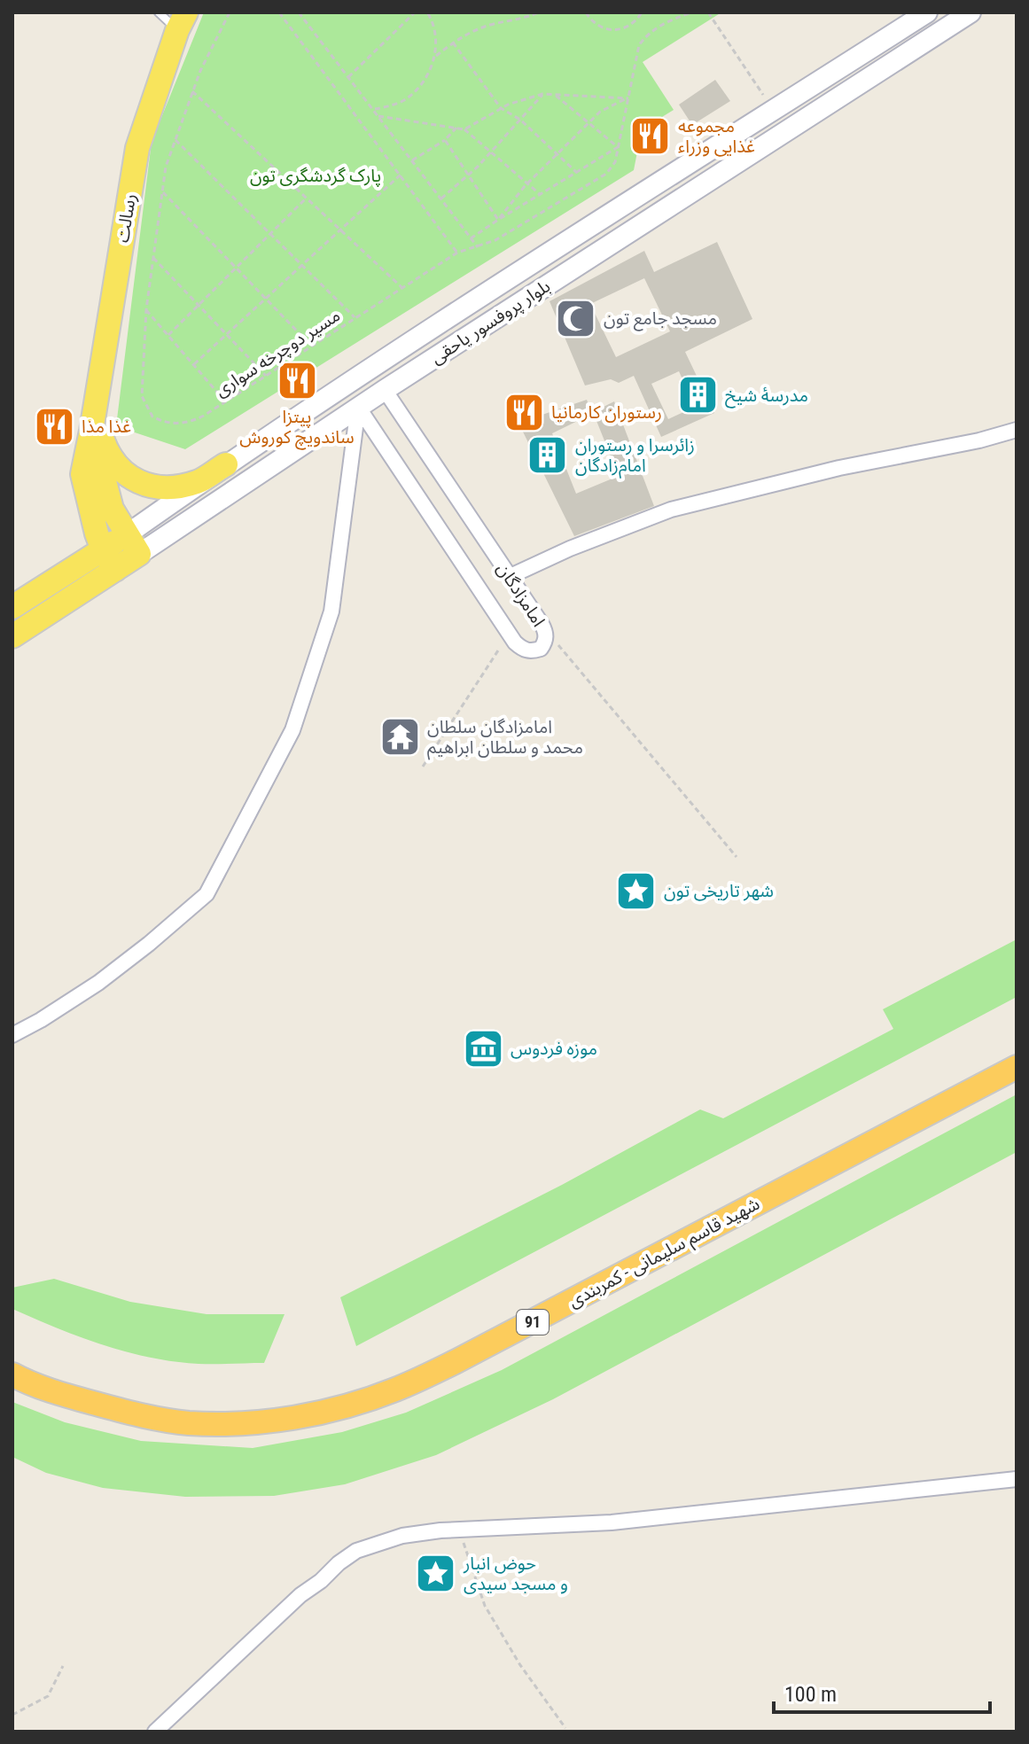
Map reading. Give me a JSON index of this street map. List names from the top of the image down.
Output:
{
  "streets": {
    "highway": ["شهید قاسم سلیمانی - کمربندی", "91"],
    "main road": ["رسالت", "بلوار پروفسور یاحقی"],
    "street": ["امامزادگان"],
    "path": ["مسیر دوچرخه سواری"]
  },
  "crossings": [
    ["رسالت", "بلوار پروفسور یاحقی"],
    ["بلوار پروفسور یاحقی", "امامزادگان"]
  ],
  "parks": ["پارک گردشگری تون"],
  "places": {
    "restaurant": [
      "مجموعه غذایی وزراء",
      "پيتزا ساندویچ کوروش",
      "رستوران کارمانیا",
      "غذا مذا"
    ],
    "mosque": ["مسجد جامع تون"],
    "building": ["مدرسهٔ شیخ", "زائرسرا و رستوران امام‌زادگان"],
    "temple": ["امامزادگان سلطان محمد و سلطان ابراهیم"],
    "place": ["شهر تاریخی تون", "حوض انبار و مسجد سیدی"],
    "museum": ["موزه فردوس"]
  },
  "scale_bar": "100 m"
}
